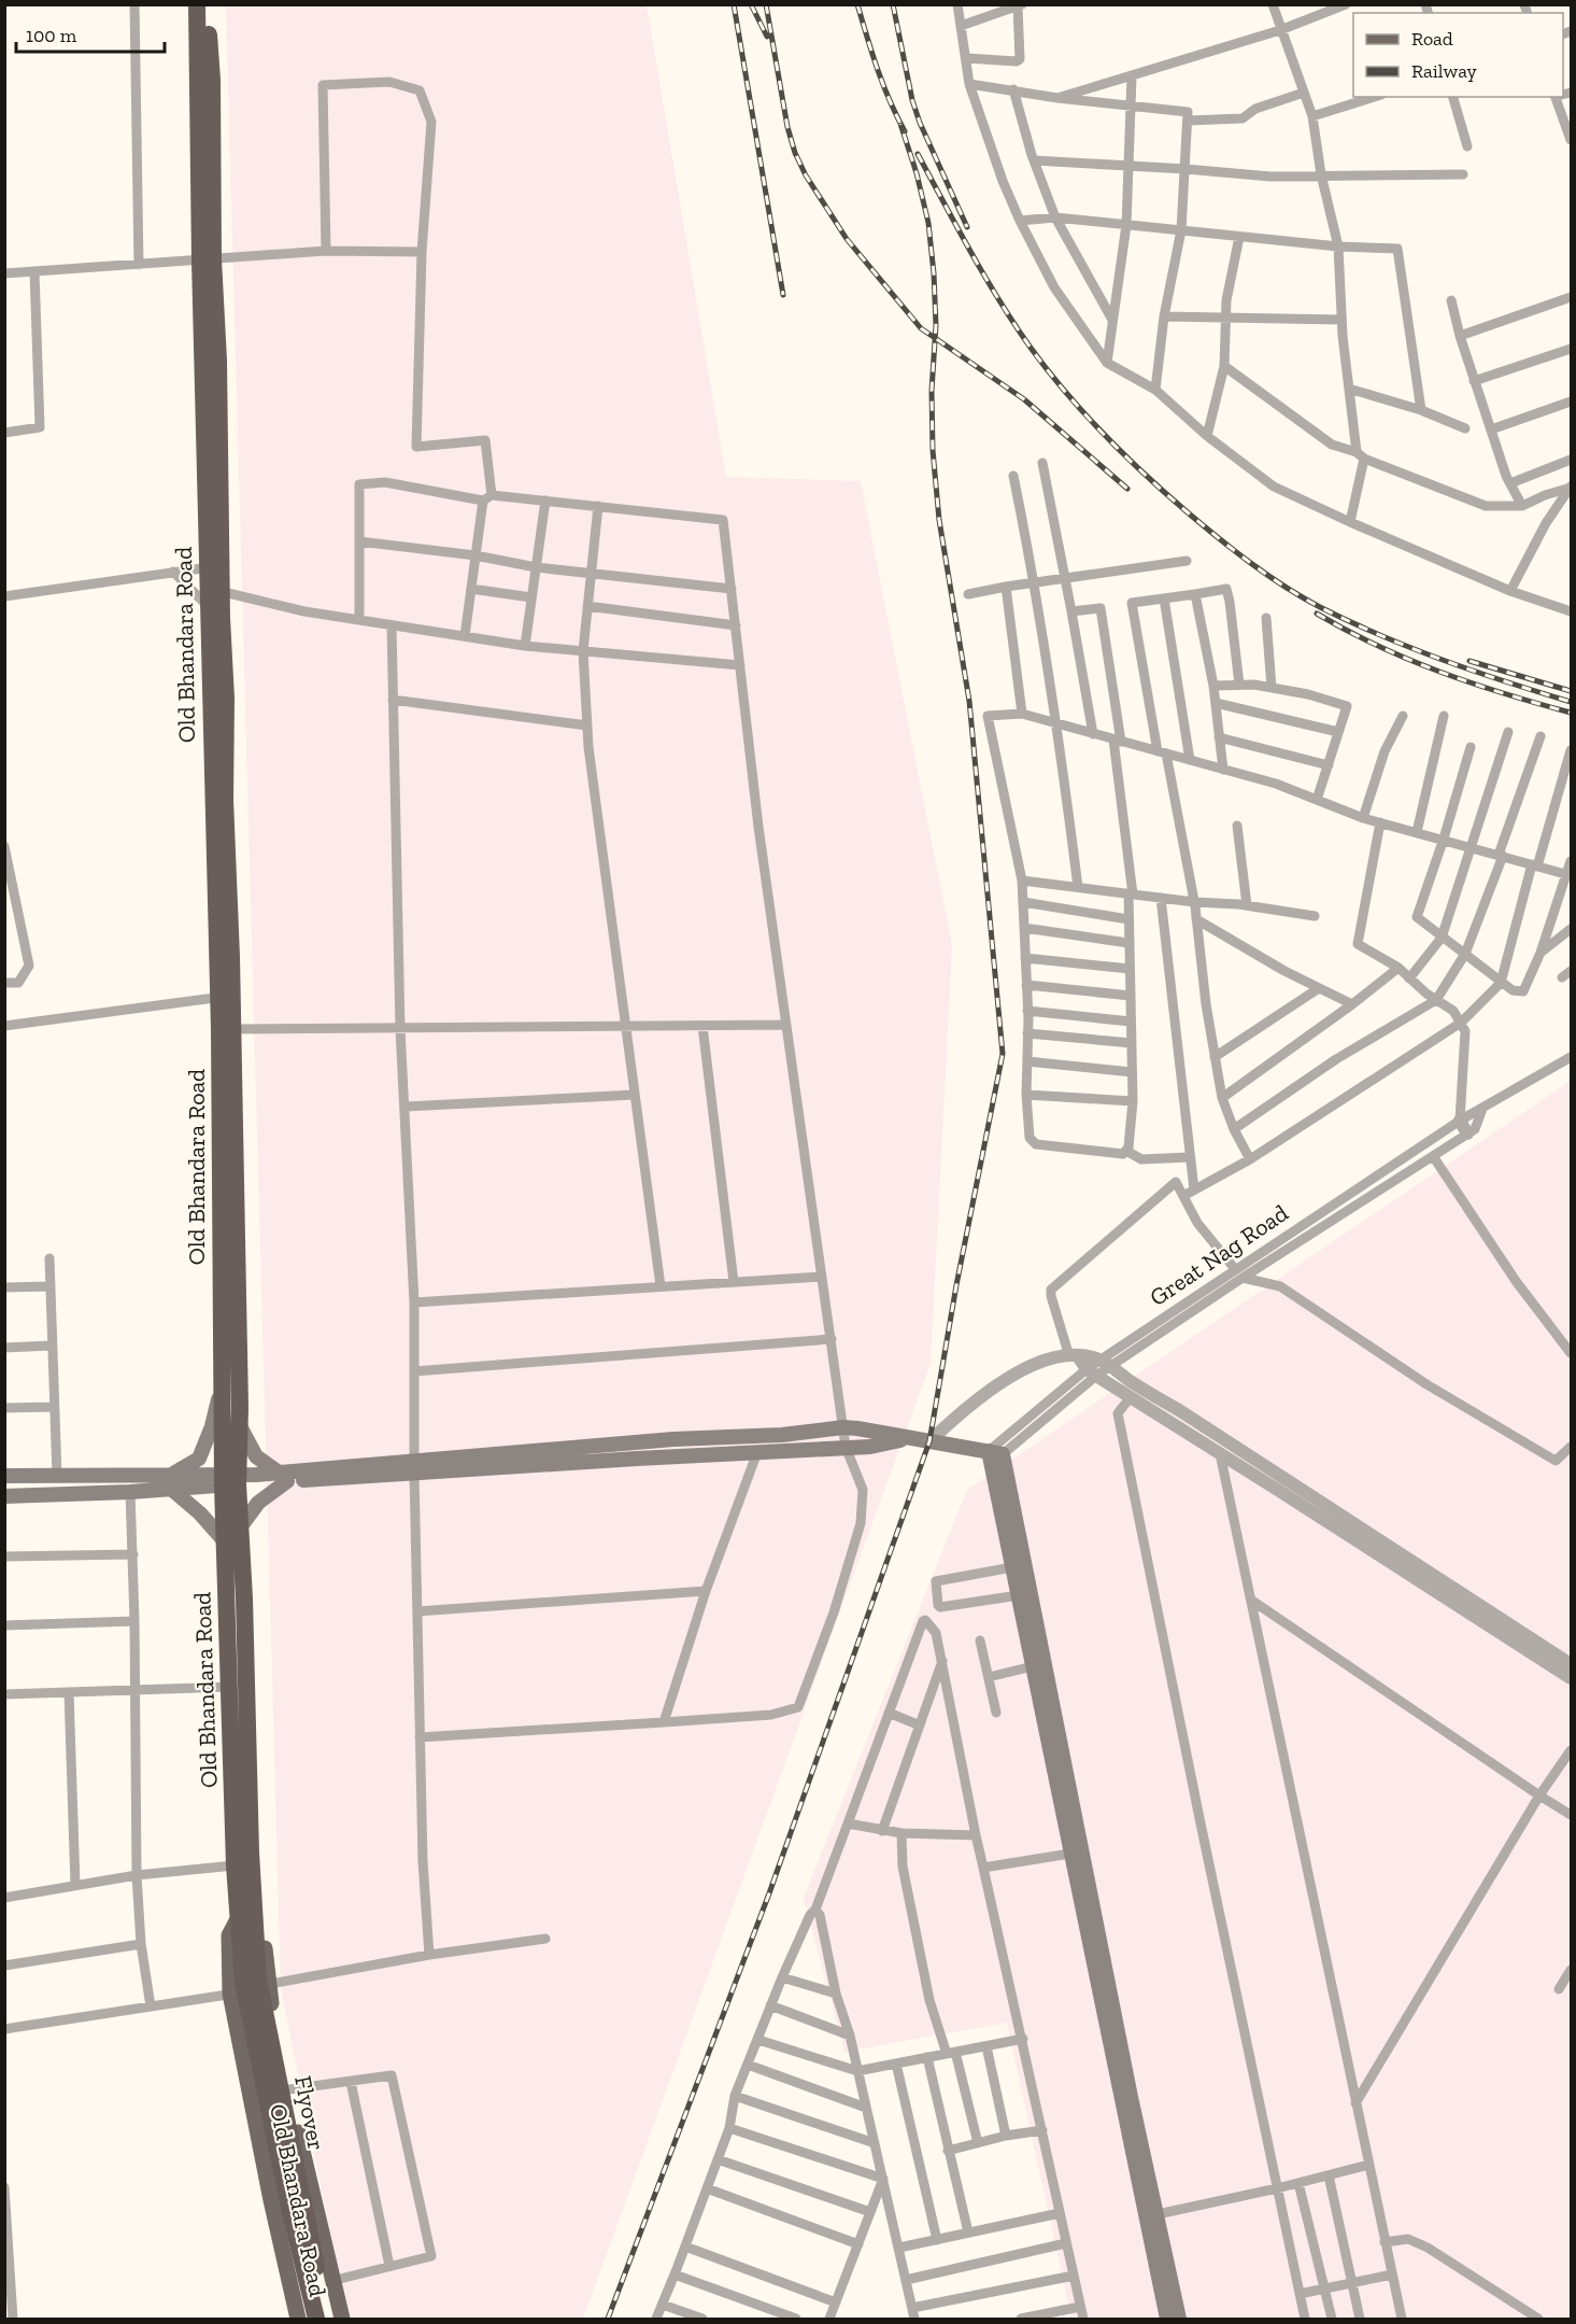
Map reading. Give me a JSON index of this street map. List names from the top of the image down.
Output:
{
  "streets": {
    "highway": ["Old Bhandara Road", "Flyover"],
    "street": ["Great Nag Road"]
  },
  "crossings": [
    ["Old Bhandara Road", "Flyover"]
  ],
  "legend": ["Road", "Railway"],
  "scale_bar": "100 m"
}
